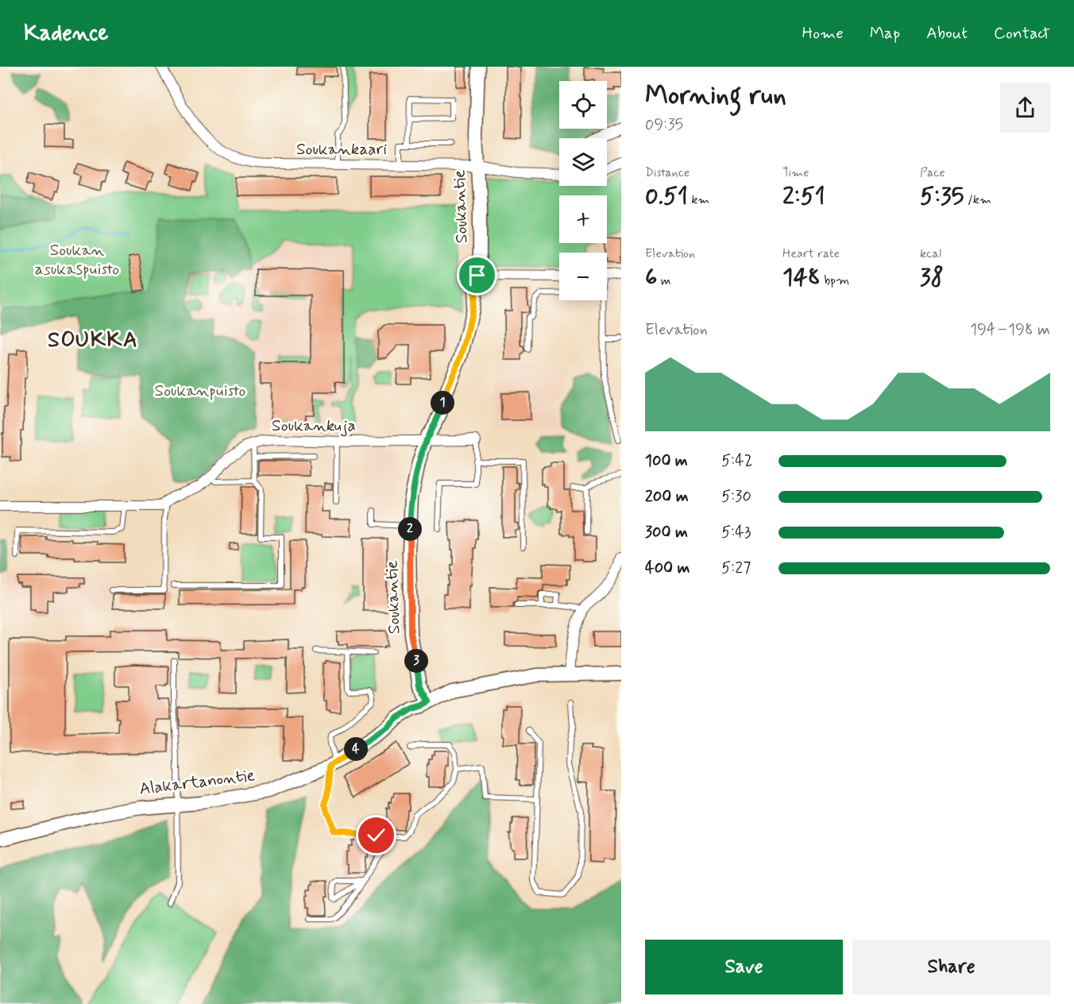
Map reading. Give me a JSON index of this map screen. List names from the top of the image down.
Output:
{
  "streets": {
    "street": [
      "Soukankaari",
      "Soukantie",
      "Soukankuja",
      "Alakartanontie"
    ]
  },
  "crossings": [
    ["Soukankaari", "Soukantie"],
    ["Soukantie", "Soukankuja"],
    ["Soukantie", "Alakartanontie"]
  ],
  "districts": ["SOUKKA"],
  "parks": ["Soukan asukaspuisto", "Soukanpuisto"],
  "page": {
    "header": "Kadence",
    "nav": [
      "Home",
      "Map",
      "About",
      "Contact"
    ],
    "heading": ["Morning run", "09:35"],
    "map_buttons": ["+", "−"],
    "stats": [
      ["Distance", "0.51 km"],
      ["Time", "2:51"],
      ["Pace", "5:35 /km"],
      ["Elevation", "6 m"],
      ["Heart rate", "148 bpm"],
      ["kcal", "38"]
    ],
    "chart": ["Elevation", "194–198 m"],
    "pins": [
      "1",
      "2",
      "3",
      "4"
    ],
    "list": [
      {
        "name": "100 m",
        "note": "5:42"
      },
      {
        "name": "200 m",
        "note": "5:30"
      },
      {
        "name": "300 m",
        "note": "5:43"
      },
      {
        "name": "400 m",
        "note": "5:27"
      }
    ],
    "buttons": ["Save", "Share"]
  }
}
